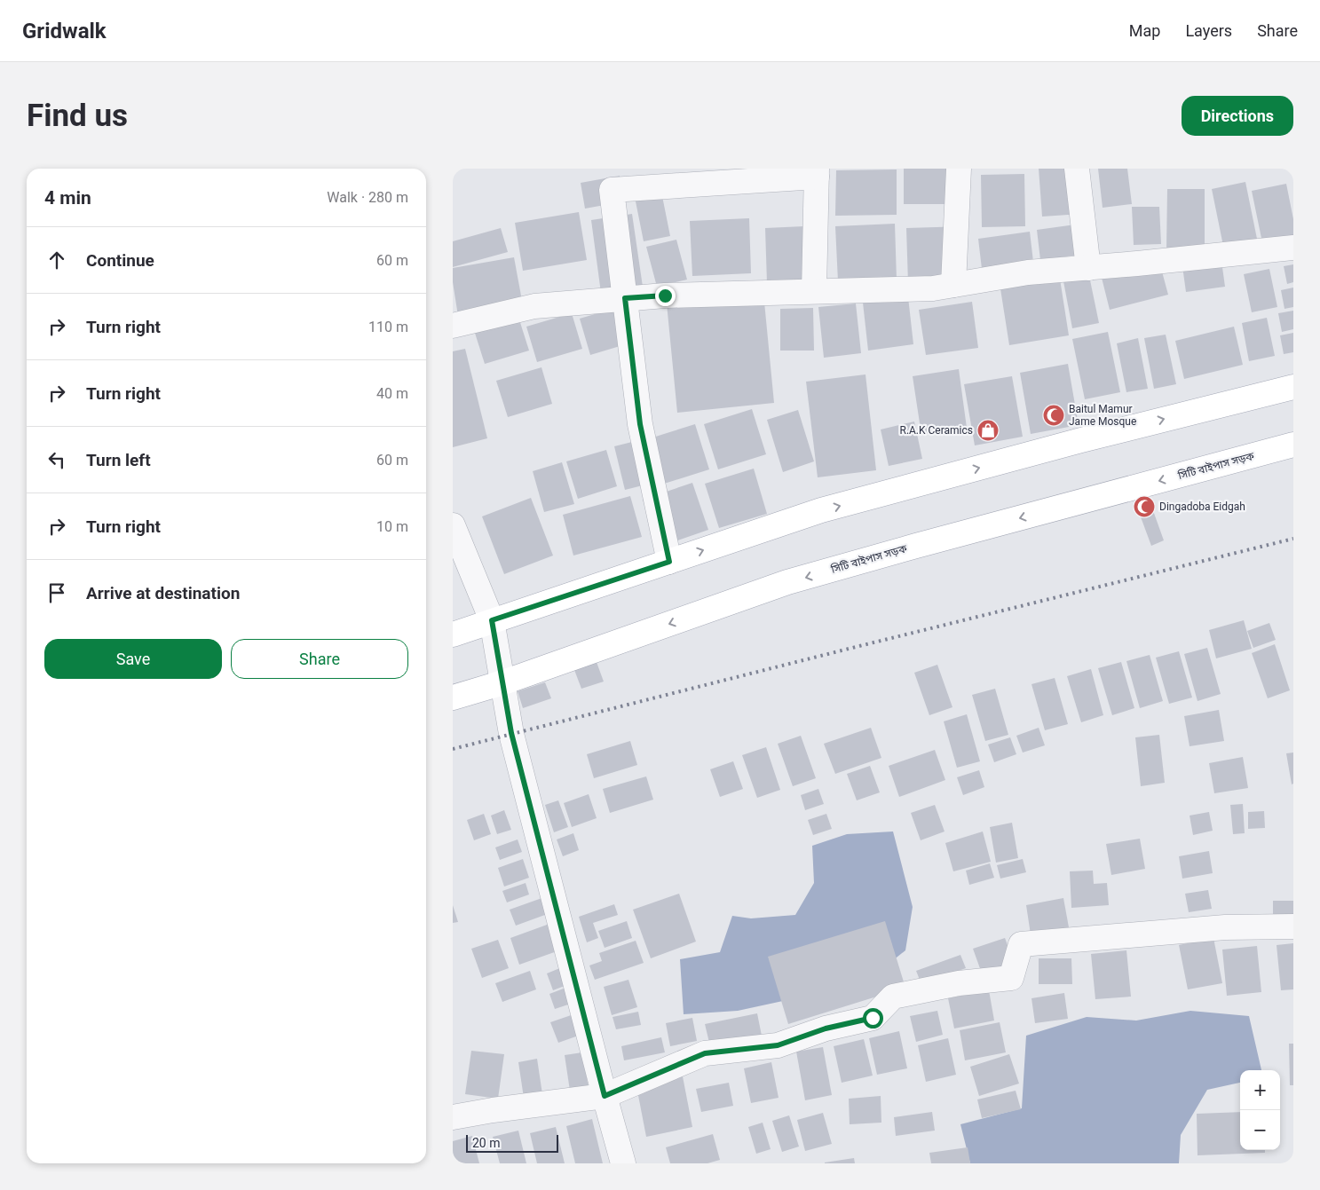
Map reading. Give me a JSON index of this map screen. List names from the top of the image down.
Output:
{
  "streets": {
    "main road": ["সিটি বাইপাস সড়ক"]
  },
  "places": {
    "mosque": ["Baitul Mamur Jame Mosque", "Dingadoba Eidgah"],
    "shop": ["R.A.K Ceramics"]
  },
  "scale_bar": "20 m",
  "page": {
    "header": "Gridwalk",
    "nav": ["Map", "Layers", "Share"],
    "buttons": [
      "Directions",
      ["Save", "Share"]
    ],
    "title": "Find us",
    "heading": ["4 min", "Walk · 280 m"],
    "list": [
      ["Continue", "60 m"],
      ["Turn right", "110 m"],
      ["Turn right", "40 m"],
      ["Turn left", "60 m"],
      ["Turn right", "10 m"],
      "Arrive at destination"
    ],
    "map_buttons": ["+", "−"],
    "scale": "20 m"
  }
}
